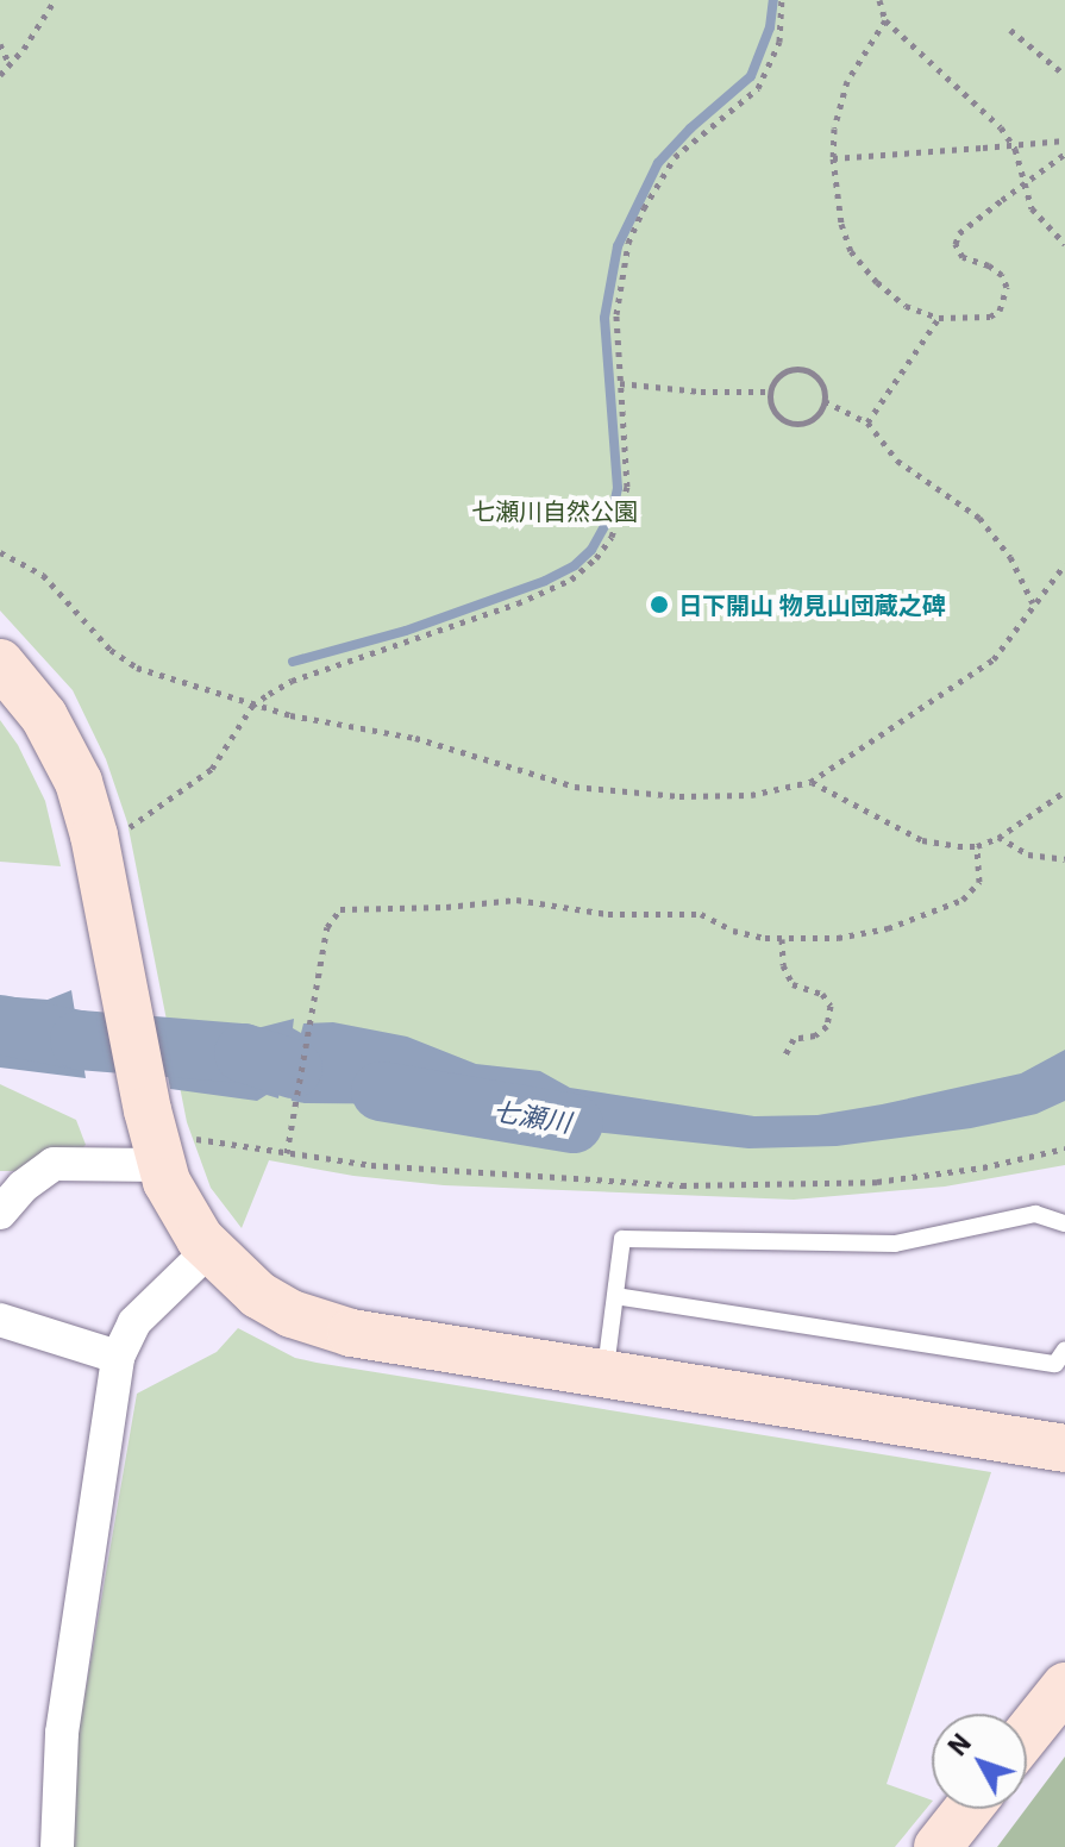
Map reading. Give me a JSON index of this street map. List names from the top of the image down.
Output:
{
  "water": ["七瀬川"],
  "parks": ["七瀬川自然公園"],
  "places": ["日下開山 物見山団蔵之碑"],
  "north": "top left"
}
